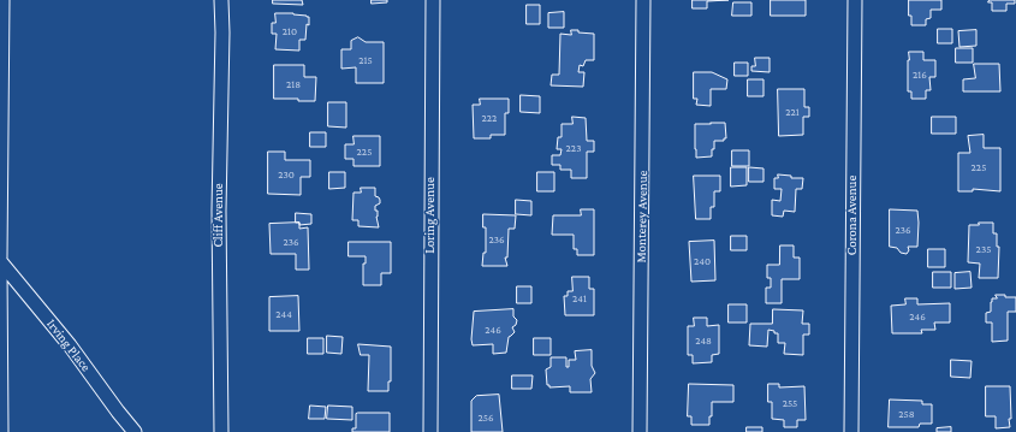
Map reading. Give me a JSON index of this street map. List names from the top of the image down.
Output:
{
  "streets": {
    "street": [
      "Cliff Avenue",
      "Loring Avenue",
      "Corona Avenue",
      "Monterey Avenue",
      "Irving Place"
    ]
  },
  "house_numbers": [
    "210",
    "215",
    "216",
    "218",
    "221",
    "222",
    "223",
    "225",
    "225",
    "230",
    "236",
    "236",
    "236",
    "235",
    "240",
    "241",
    "244",
    "246",
    "246",
    "248",
    "255",
    "258",
    "256"
  ]
}
